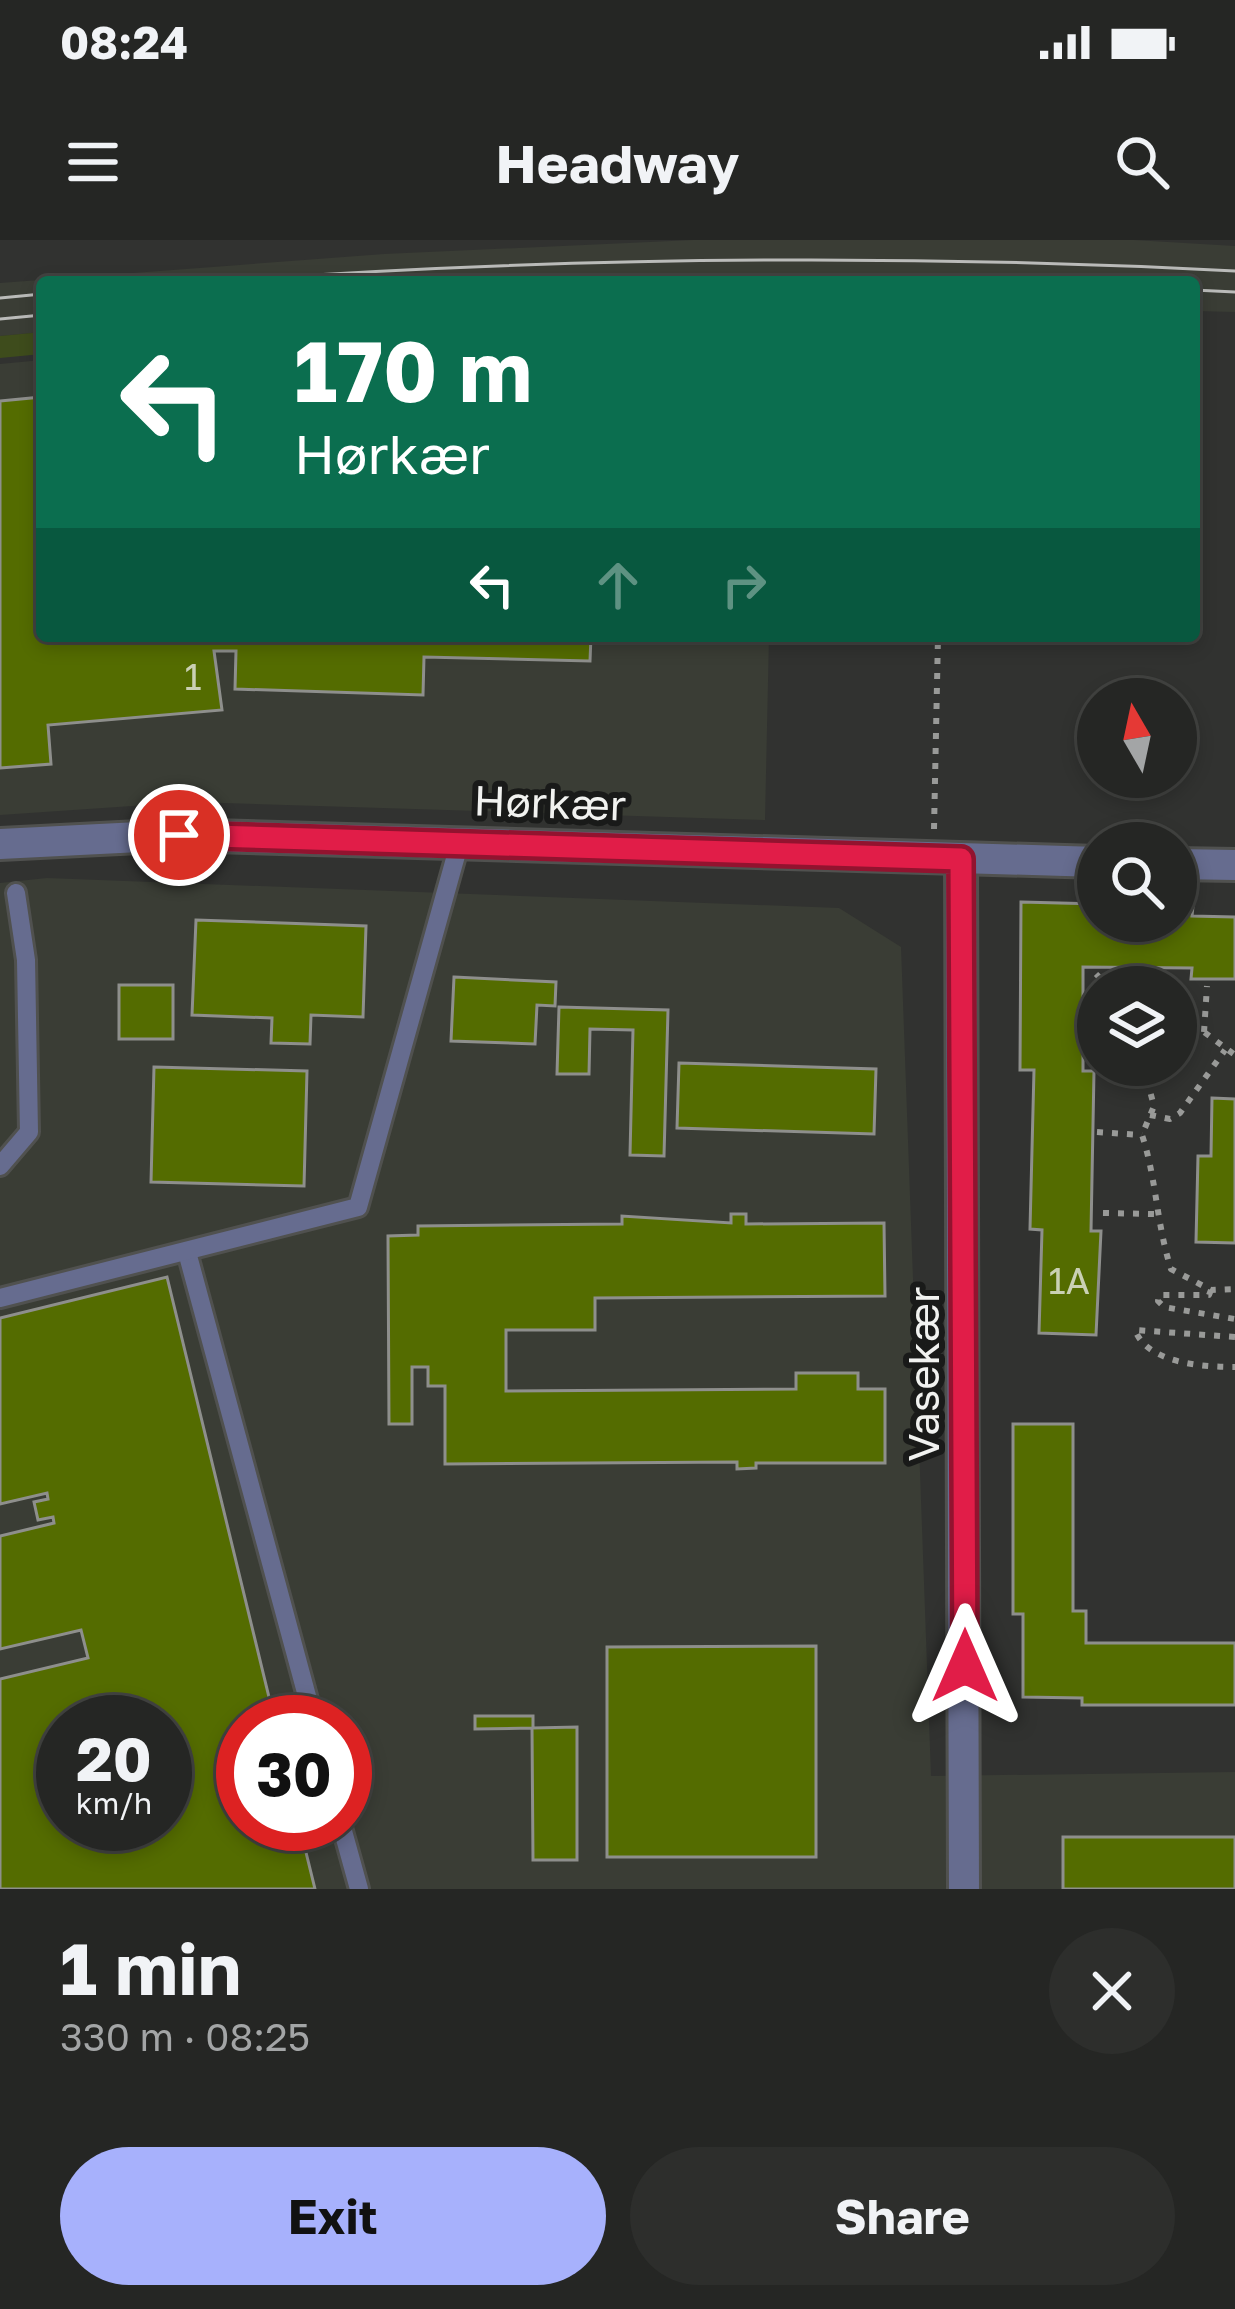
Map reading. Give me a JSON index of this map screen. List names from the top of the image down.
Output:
{
  "streets": {
    "street": ["Hørkær", "Vasekær"]
  },
  "crossings": [
    ["Hørkær", "Vasekær"]
  ],
  "house_numbers": ["1", "1A"],
  "north": "top",
  "page": {
    "status": "08:24",
    "header": "Headway",
    "turn": ["170 m", "Hørkær"],
    "speed": "20 km/h",
    "limit": "30",
    "heading": ["1 min", "330 m · 08:25"],
    "buttons": ["Exit", "Share"]
  }
}
